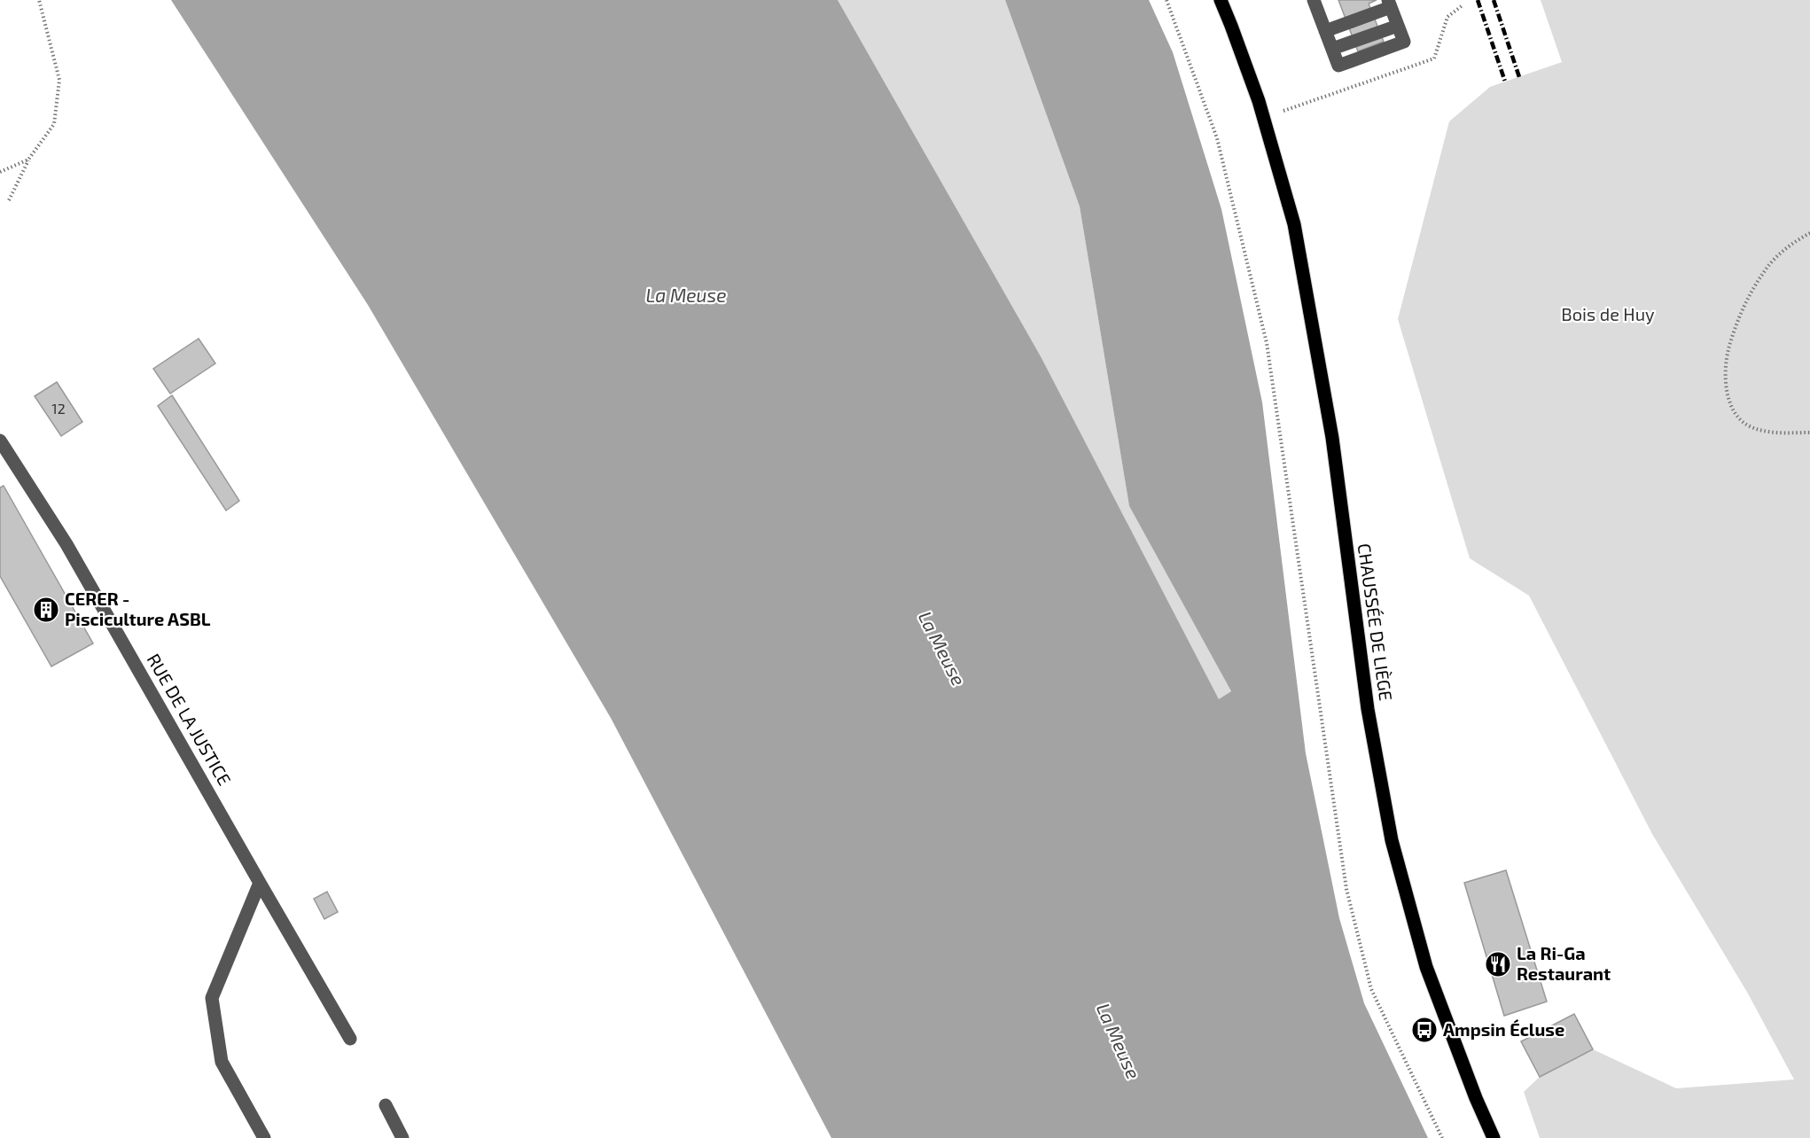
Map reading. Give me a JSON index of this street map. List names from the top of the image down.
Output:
{
  "streets": {
    "main road": ["CHAUSSÉE DE LIÈGE"],
    "street": ["RUE DE LA JUSTICE"]
  },
  "water": ["La Meuse"],
  "parks": ["Bois de Huy"],
  "places": {
    "building": ["CERER - Pisciculture ASBL"],
    "restaurant": ["La Ri-Ga Restaurant"],
    "bus stop": ["Ampsin Écluse"]
  },
  "house_numbers": ["12"]
}
